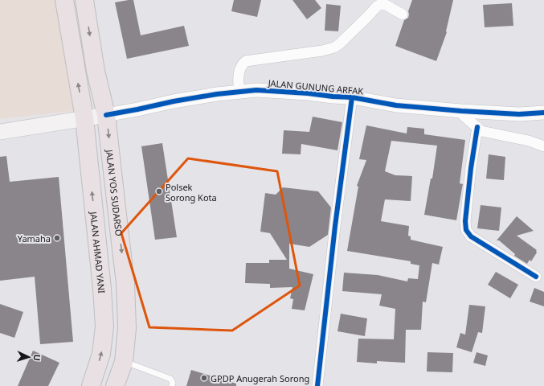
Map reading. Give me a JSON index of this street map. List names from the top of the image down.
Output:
{
  "streets": {
    "highway": ["JALAN YOS SUDARSO", "JALAN AHMAD YANI"],
    "main road": ["JALAN GUNUNG ARFAK"]
  },
  "crossings": [
    ["JALAN GUNUNG ARFAK", "JALAN YOS SUDARSO"],
    ["JALAN GUNUNG ARFAK", "JALAN AHMAD YANI"]
  ],
  "one_way": ["JALAN AHMAD YANI"],
  "places": ["Polsek Sorong Kota", "Yamaha", "GPDP Anugerah Sorong"],
  "north": "right"
}
